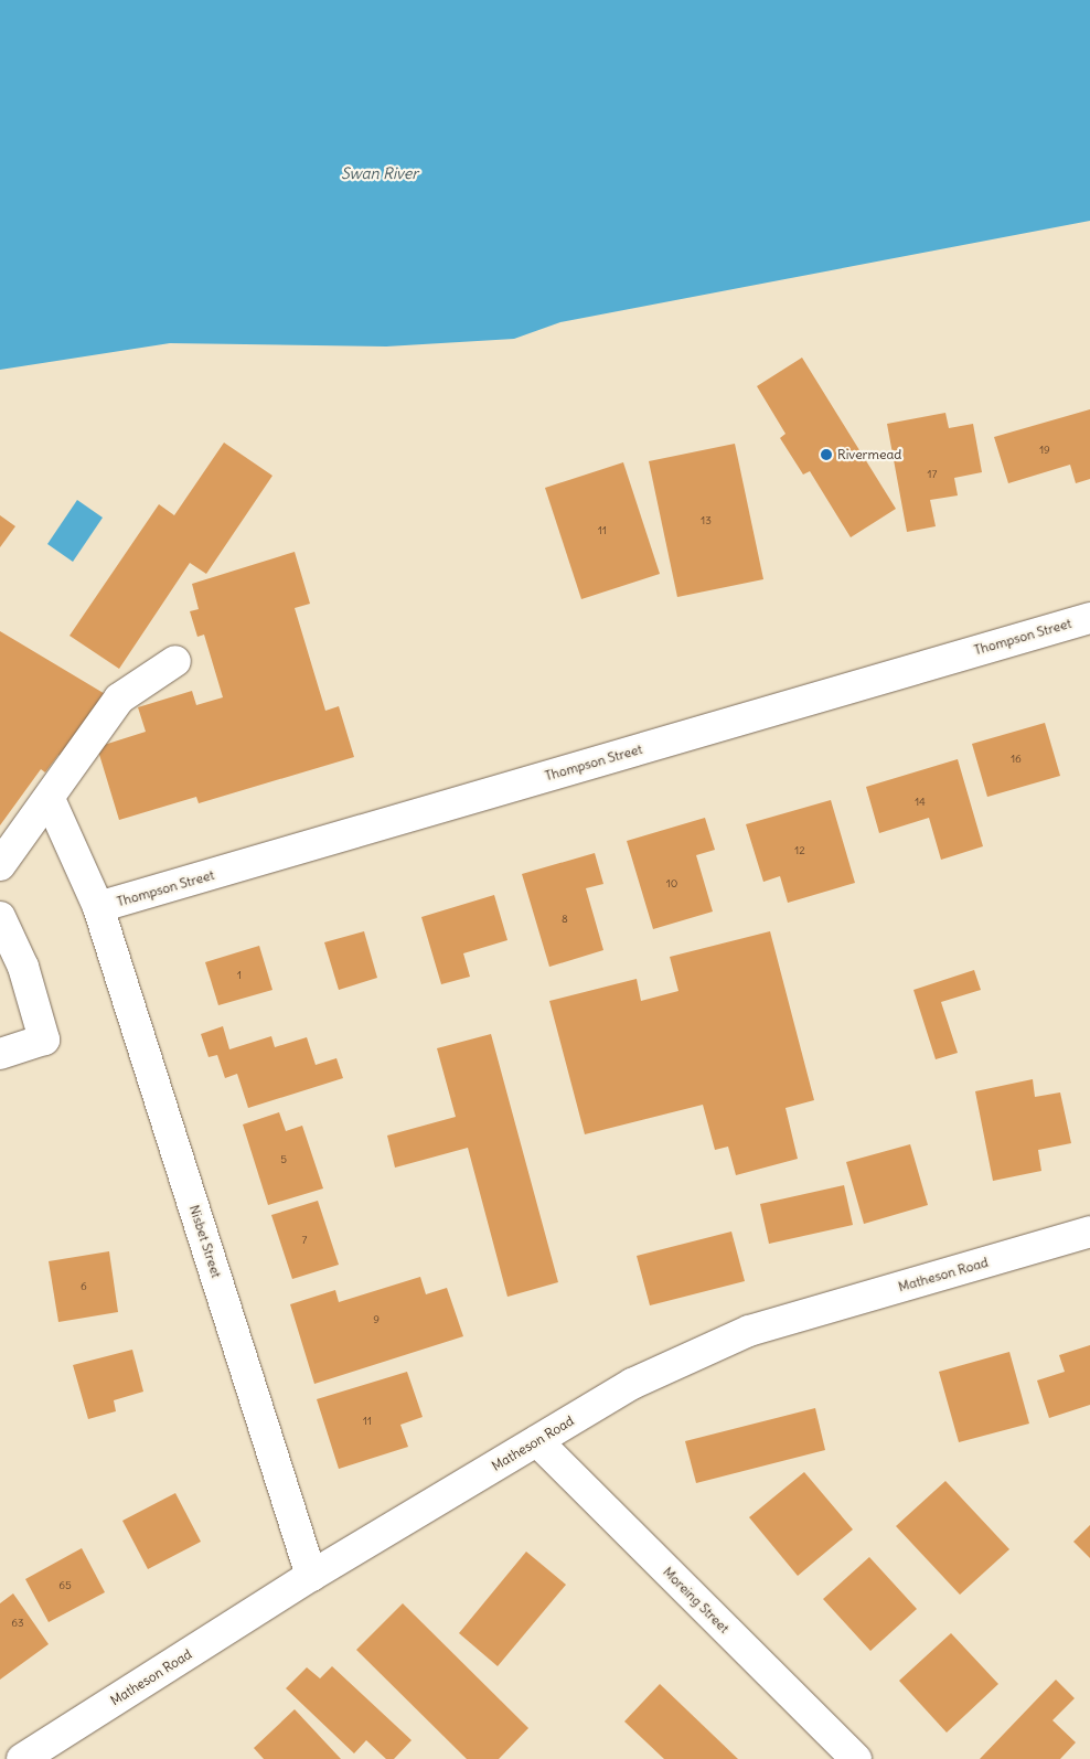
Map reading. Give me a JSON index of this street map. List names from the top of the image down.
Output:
{
  "streets": {
    "street": [
      "Thompson Street",
      "Nisbet Street",
      "Matheson Road",
      "Moreing Street"
    ]
  },
  "crossings": [
    ["Thompson Street", "Nisbet Street"],
    ["Nisbet Street", "Matheson Road"],
    ["Matheson Road", "Moreing Street"]
  ],
  "water": ["Swan River"],
  "places": ["Rivermead"],
  "house_numbers": [
    "19",
    "17",
    "13",
    "11",
    "16",
    "14",
    "12",
    "10",
    "8",
    "1",
    "5",
    "7",
    "6",
    "9",
    "11",
    "65",
    "63"
  ]
}
